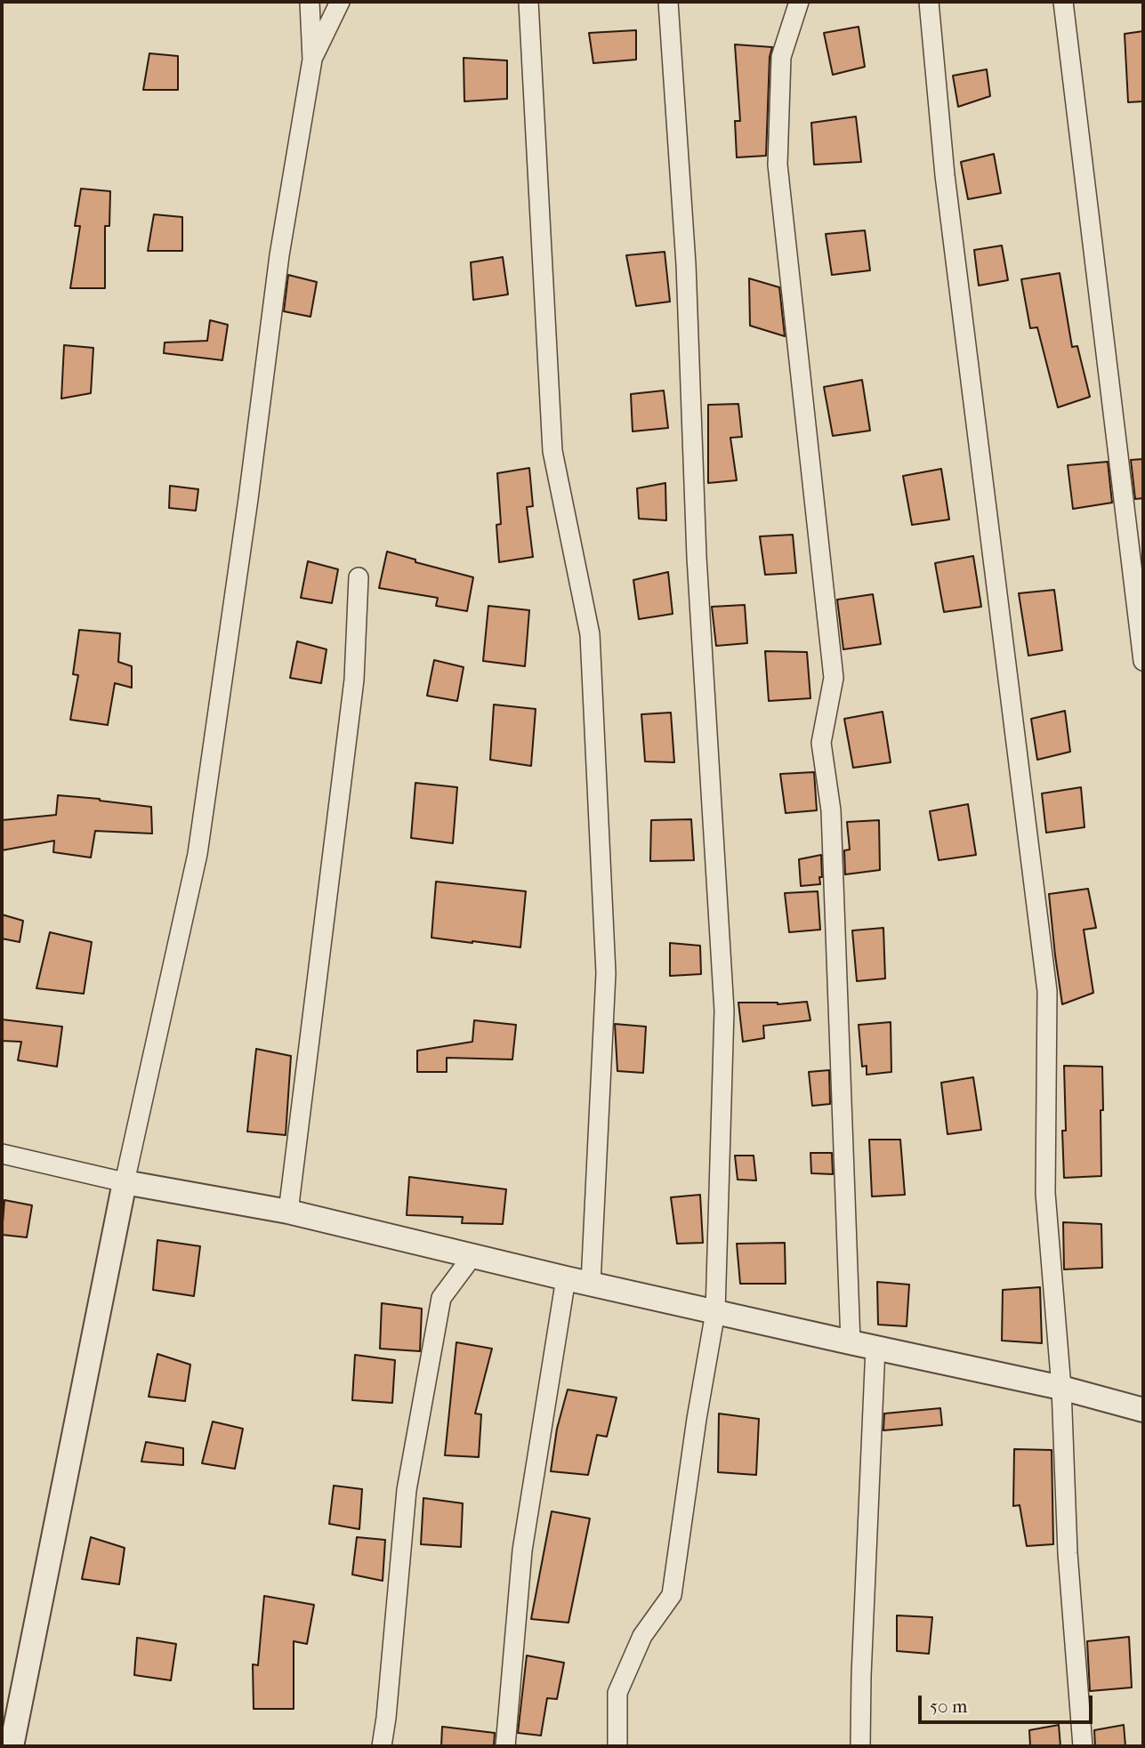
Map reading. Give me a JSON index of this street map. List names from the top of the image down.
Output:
{
  "scale_bar": "50 m"
}
